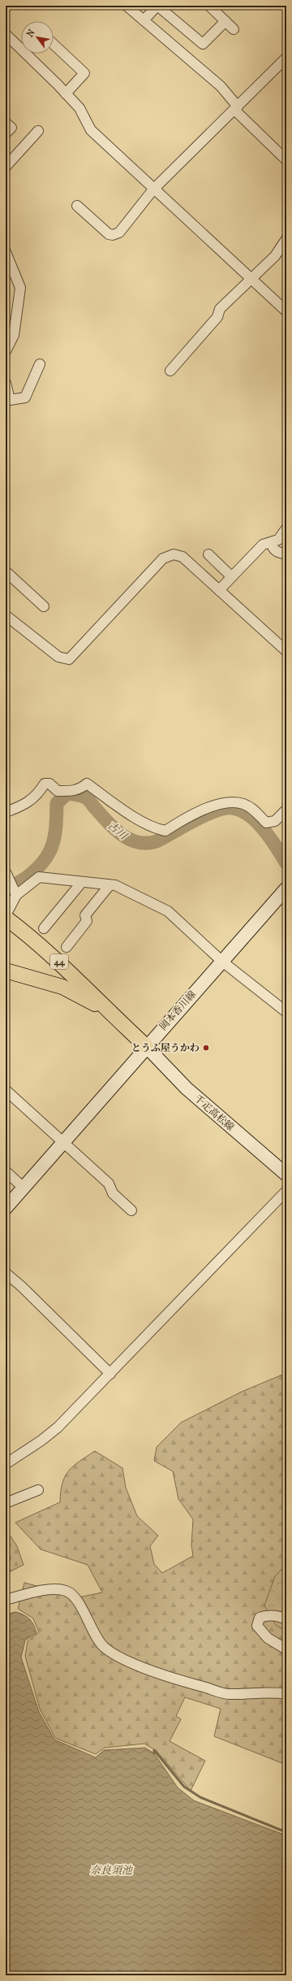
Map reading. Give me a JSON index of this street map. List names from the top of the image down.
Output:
{
  "streets": {
    "main road": ["44", "岡本香川線", "千疋高松線"]
  },
  "crossings": [
    ["44", "岡本香川線"],
    ["44", "千疋高松線"],
    ["岡本香川線", "千疋高松線"]
  ],
  "water": ["古川", "奈良須池"],
  "places": ["とうふ屋うかわ"],
  "north": "top left"
}
